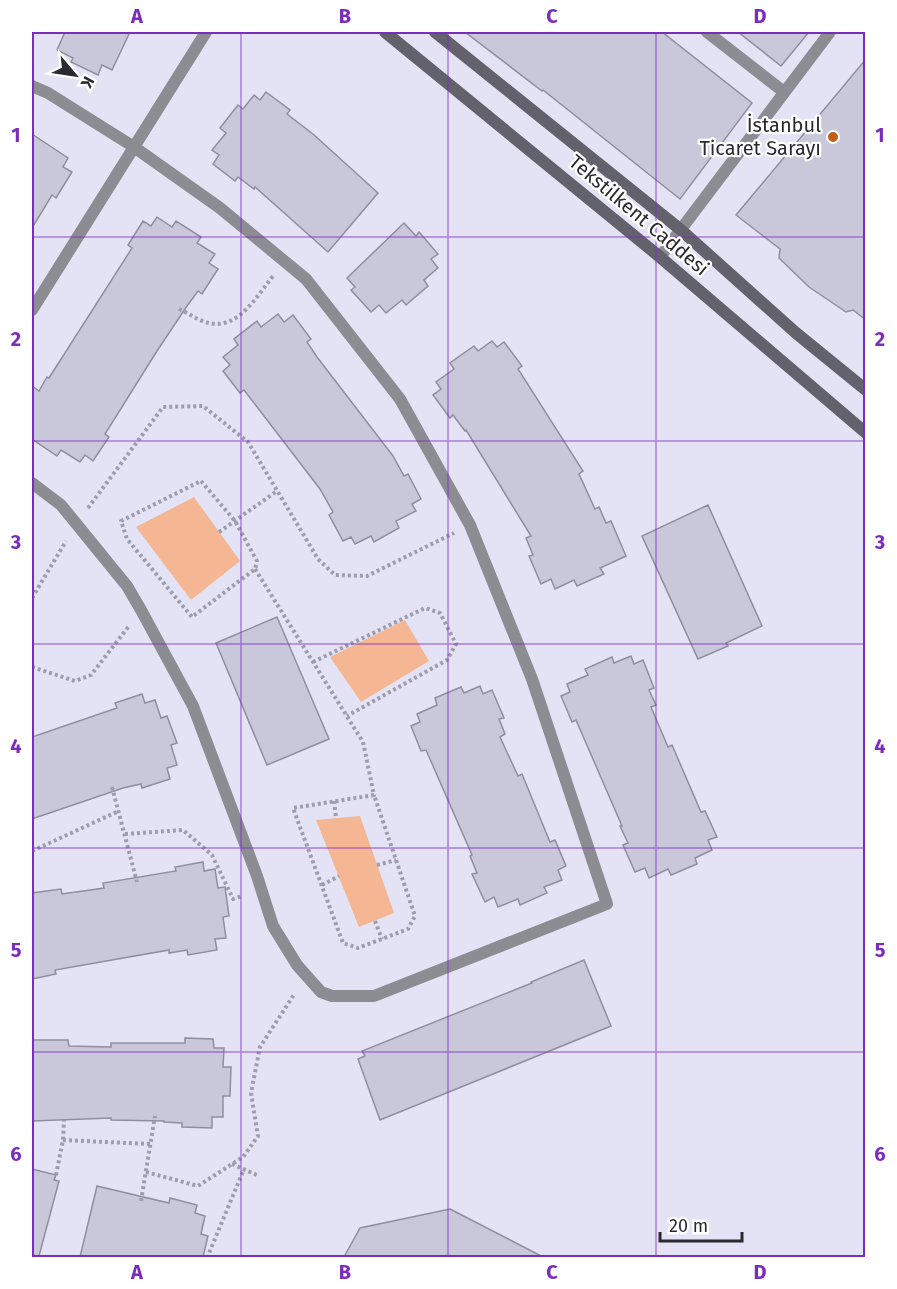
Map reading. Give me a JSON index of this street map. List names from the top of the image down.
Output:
{
  "streets": {
    "street": ["Tekstilkent Caddesi"]
  },
  "places": ["İstanbul Ticaret Sarayı"],
  "scale_bar": "20 m",
  "north": "bottom right",
  "grid": {
    "columns": [
      "A",
      "B",
      "C",
      "D"
    ],
    "rows": [
      "1",
      "2",
      "3",
      "4",
      "5",
      "6"
    ]
  }
}
